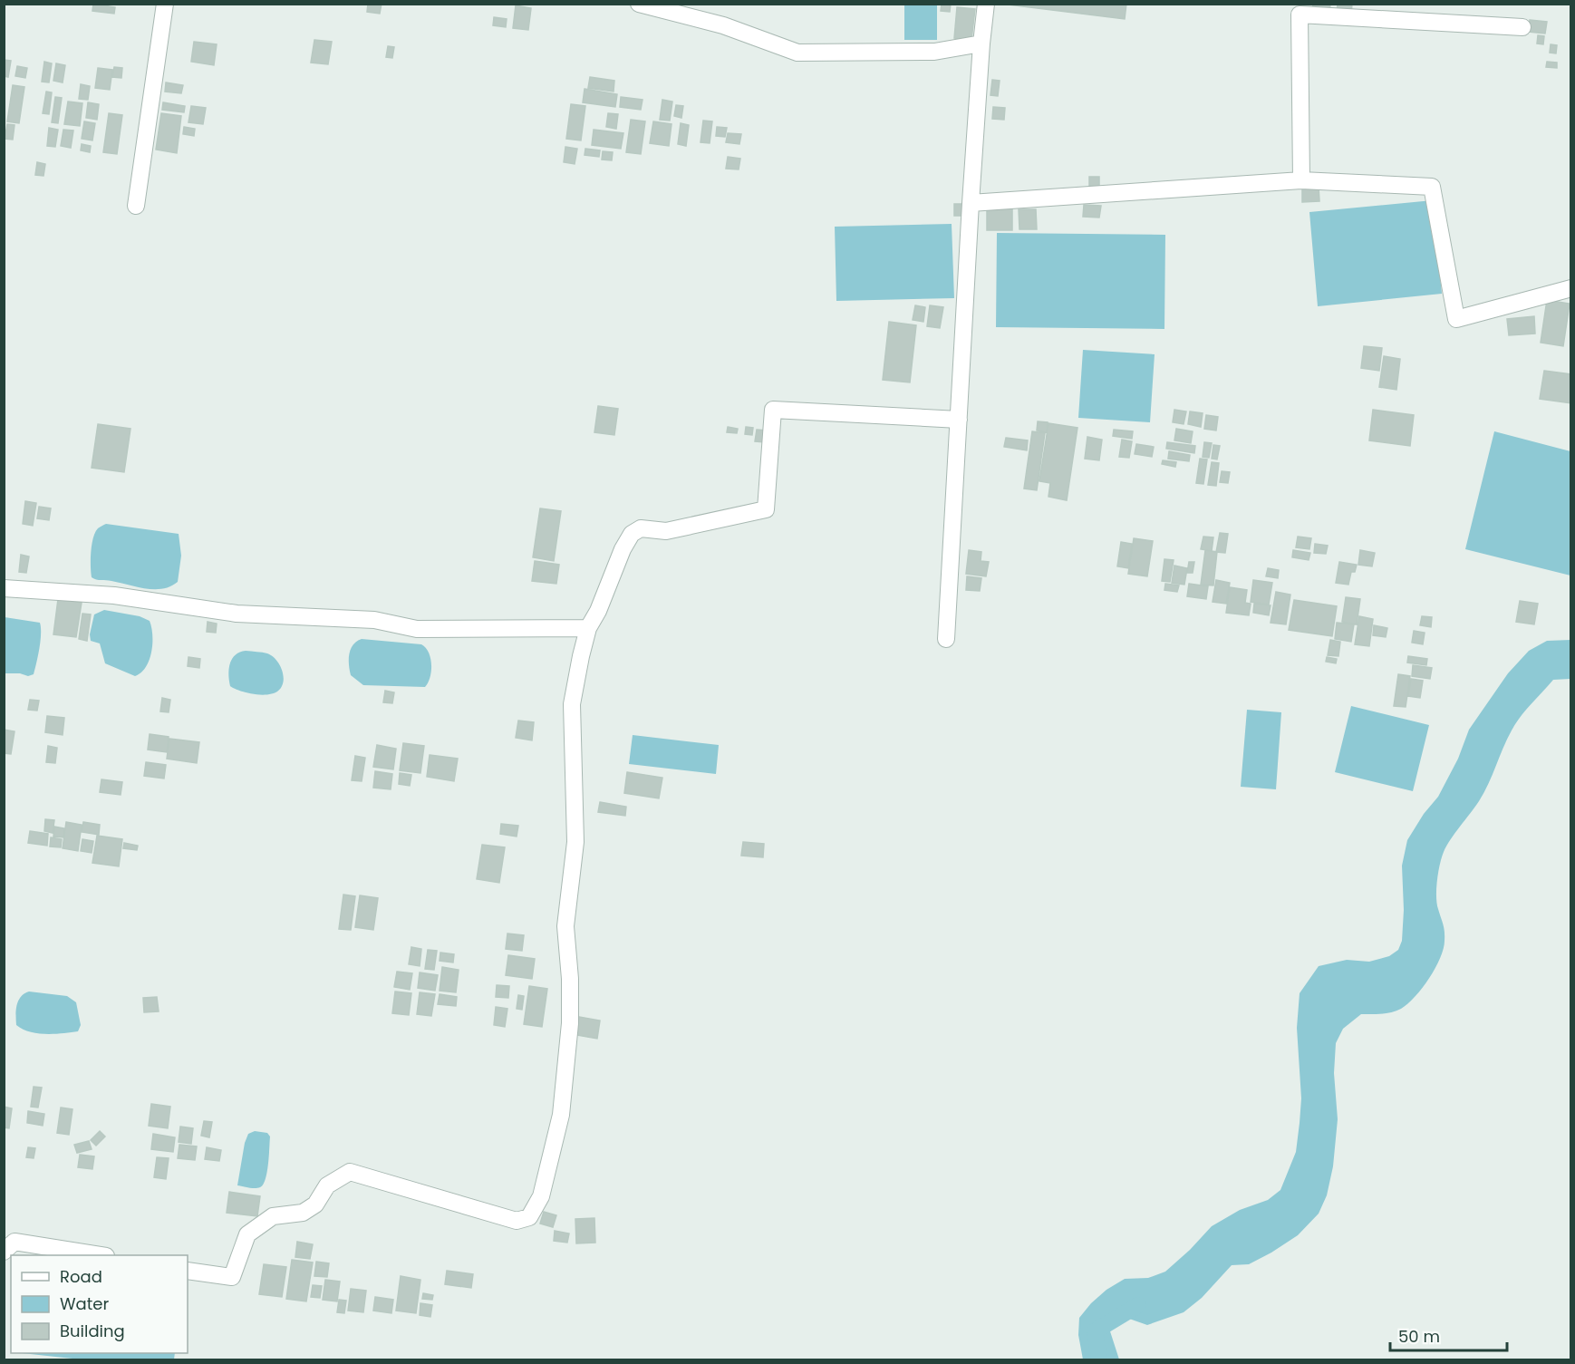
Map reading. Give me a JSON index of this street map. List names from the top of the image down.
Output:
{
  "legend": ["Road", "Water", "Building"],
  "scale_bar": "50 m"
}
